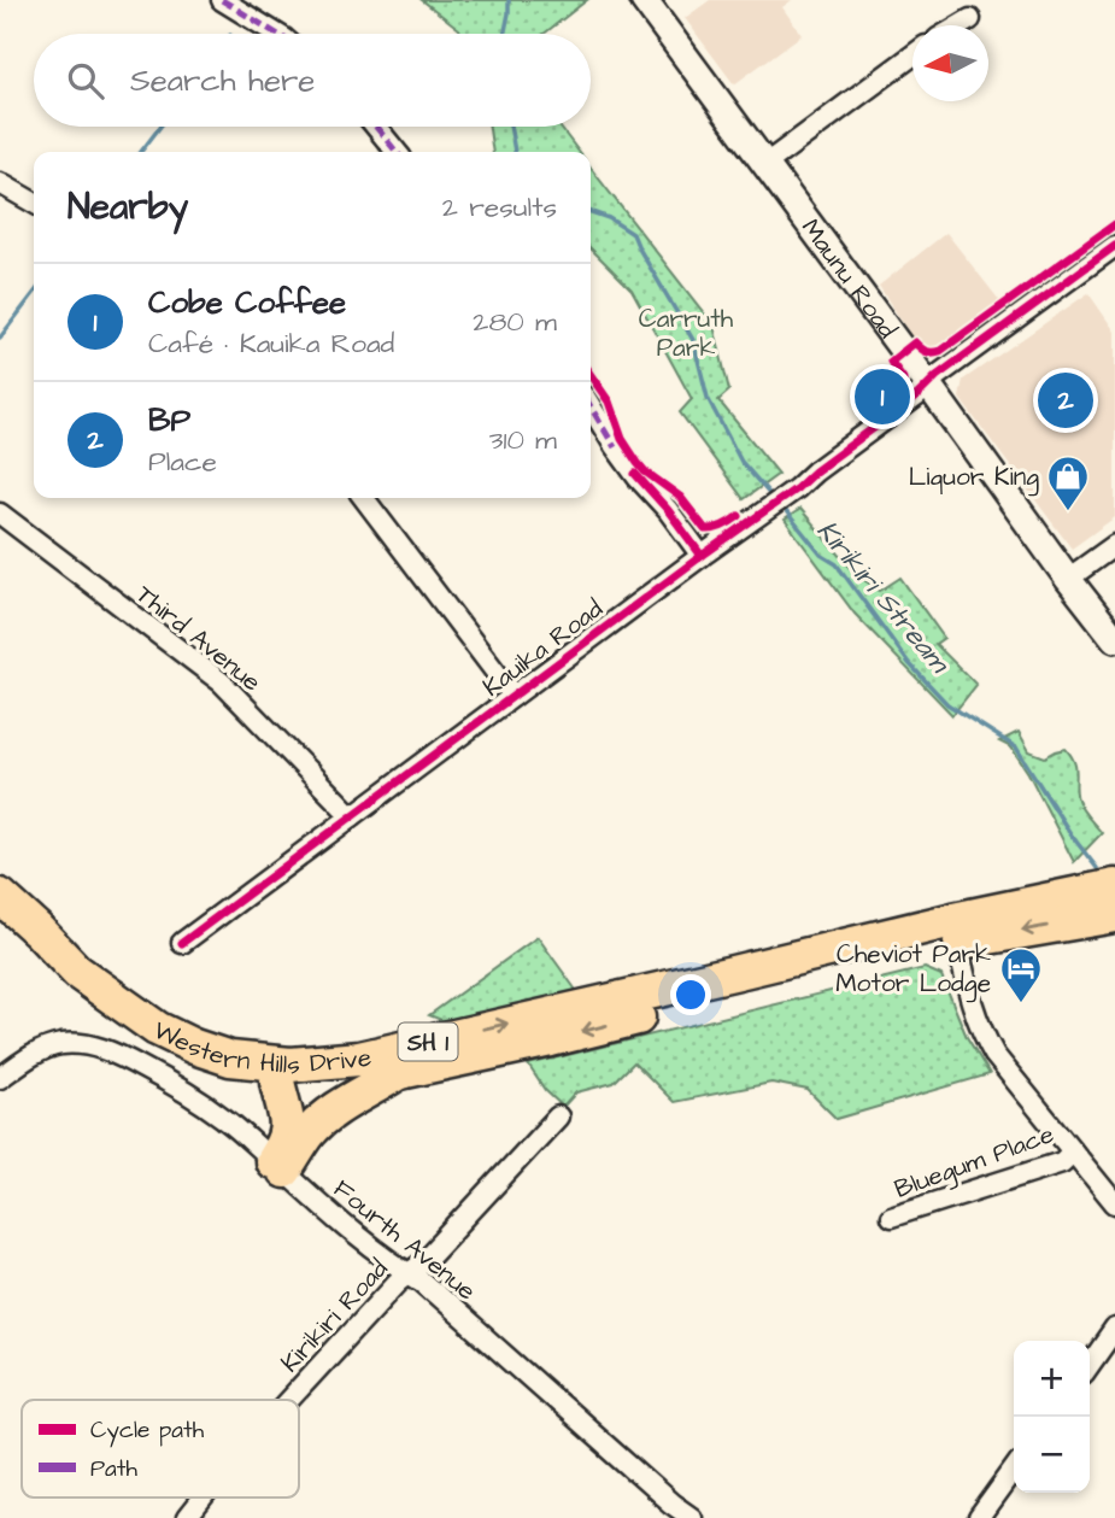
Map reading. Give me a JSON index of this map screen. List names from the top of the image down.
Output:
{
  "streets": {
    "highway": ["Western Hills Drive", "SH 1"],
    "main road": ["Maunu Road"],
    "street": [
      "Third Avenue",
      "Kauika Road",
      "Bluegum Place",
      "Fourth Avenue",
      "Kirikiri Road"
    ]
  },
  "crossings": [
    ["Maunu Road", "Kauika Road"],
    ["Third Avenue", "Kauika Road"],
    ["Fourth Avenue", "Kirikiri Road"]
  ],
  "water": ["Kirikiri Stream"],
  "parks": ["Carruth Park"],
  "places": {
    "shop": ["Liquor King"],
    "hotel": ["Cheviot Park Motor Lodge"]
  },
  "legend": ["Cycle path", "Path"],
  "north": "left",
  "page": {
    "search": "Search here",
    "heading": ["Nearby", "2 results"],
    "list": [
      {
        "mark": "1",
        "name": "Cobe Coffee",
        "note": "Café · Kauika Road",
        "value": "280 m"
      },
      {
        "mark": "2",
        "name": "BP",
        "note": "Place",
        "value": "310 m"
      }
    ],
    "pins": ["1", "2"],
    "map_buttons": ["+", "−"]
  }
}
